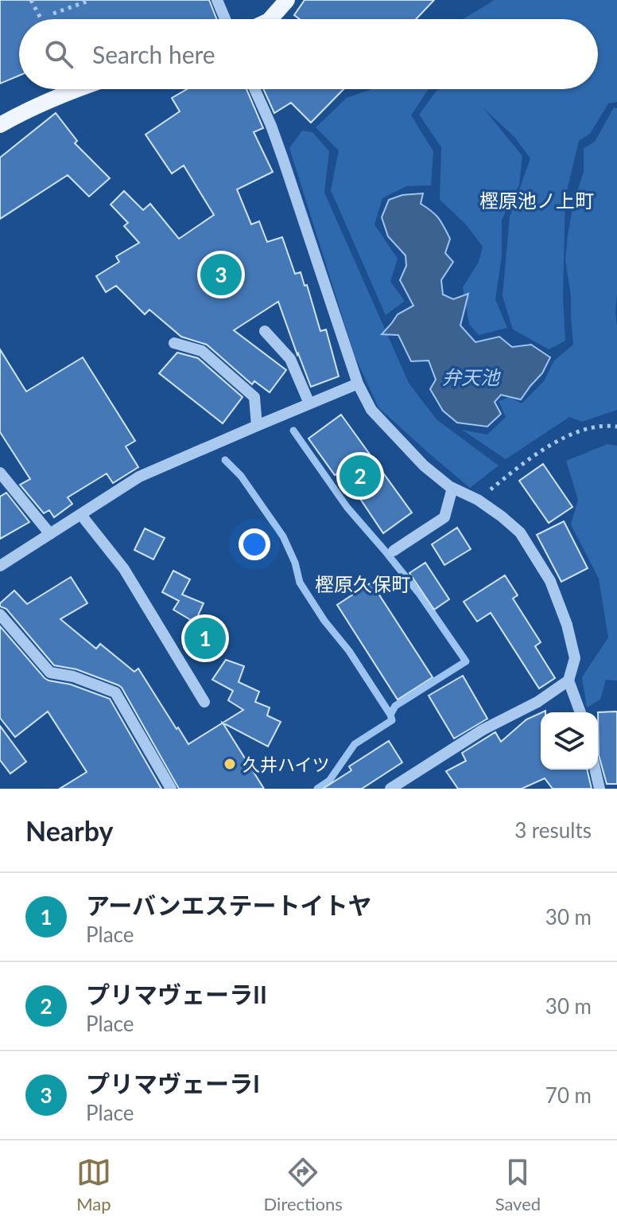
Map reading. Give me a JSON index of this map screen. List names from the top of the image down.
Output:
{
  "districts": ["樫原池ノ上町", "樫原久保町"],
  "water": ["弁天池"],
  "places": ["久井ハイツ"],
  "page": {
    "search": "Search here",
    "pins": ["3", "2", "1"],
    "heading": ["Nearby", "3 results"],
    "list": [
      {
        "mark": "1",
        "name": "アーバンエステートイトヤ",
        "note": "Place",
        "value": "30 m"
      },
      {
        "mark": "2",
        "name": "プリマヴェーラII",
        "note": "Place",
        "value": "30 m"
      },
      {
        "mark": "3",
        "name": "プリマヴェーラI",
        "note": "Place",
        "value": "70 m"
      }
    ],
    "nav": ["Map", "Directions", "Saved"]
  }
}
